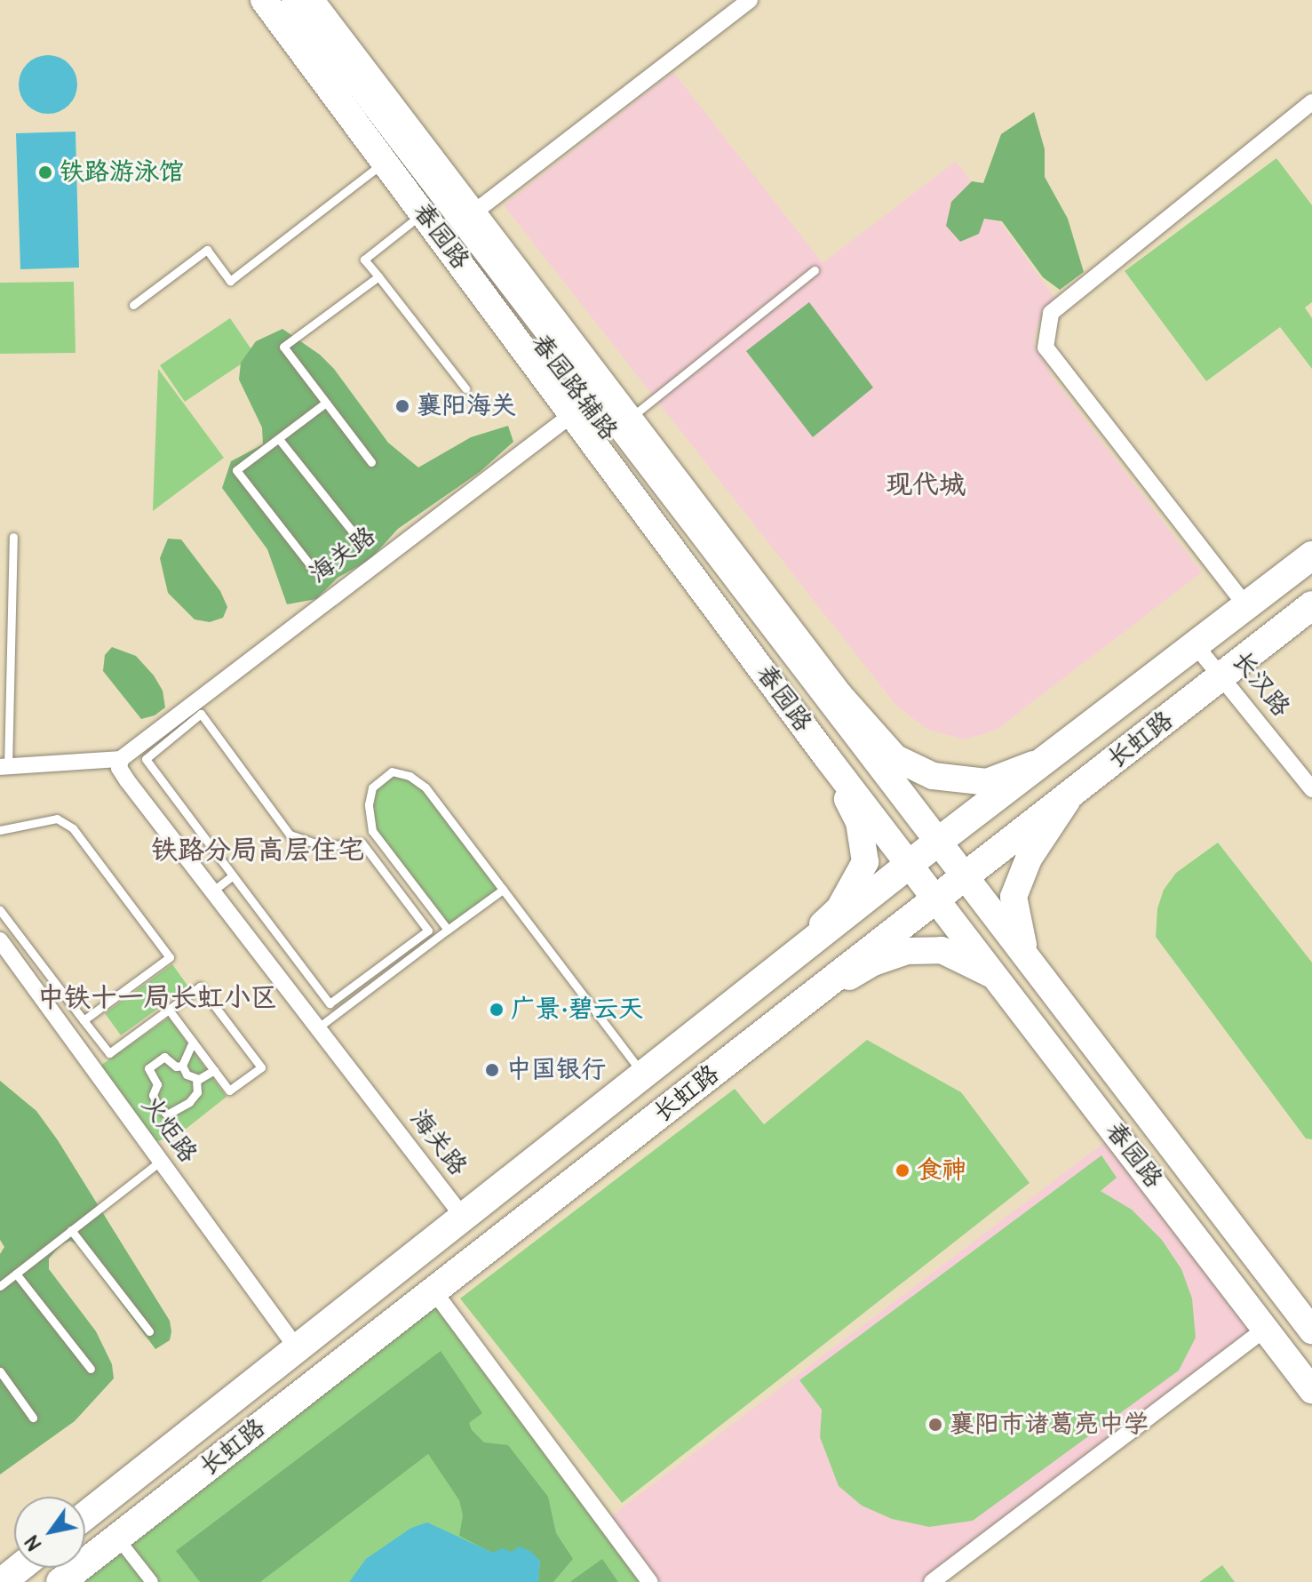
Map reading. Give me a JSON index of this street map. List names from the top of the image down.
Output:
{
  "streets": {
    "highway": ["长虹路"],
    "main road": ["春园路"],
    "street": [
      "春园路辅路",
      "海关路",
      "长汉路",
      "火炬路"
    ]
  },
  "crossings": [
    ["春园路", "春园路辅路"],
    ["春园路", "海关路"],
    ["春园路", "长虹路"],
    ["春园路辅路", "海关路"],
    ["海关路", "长虹路"],
    ["长汉路", "长虹路"],
    ["长虹路", "火炬路"]
  ],
  "districts": ["现代城", "铁路分局高层住宅", "中铁十一局长虹小区"],
  "places": [
    "铁路游泳馆",
    "襄阳海关",
    "广景·碧云天",
    "中国银行",
    "食神",
    "襄阳市诸葛亮中学"
  ],
  "north": "bottom left"
}
